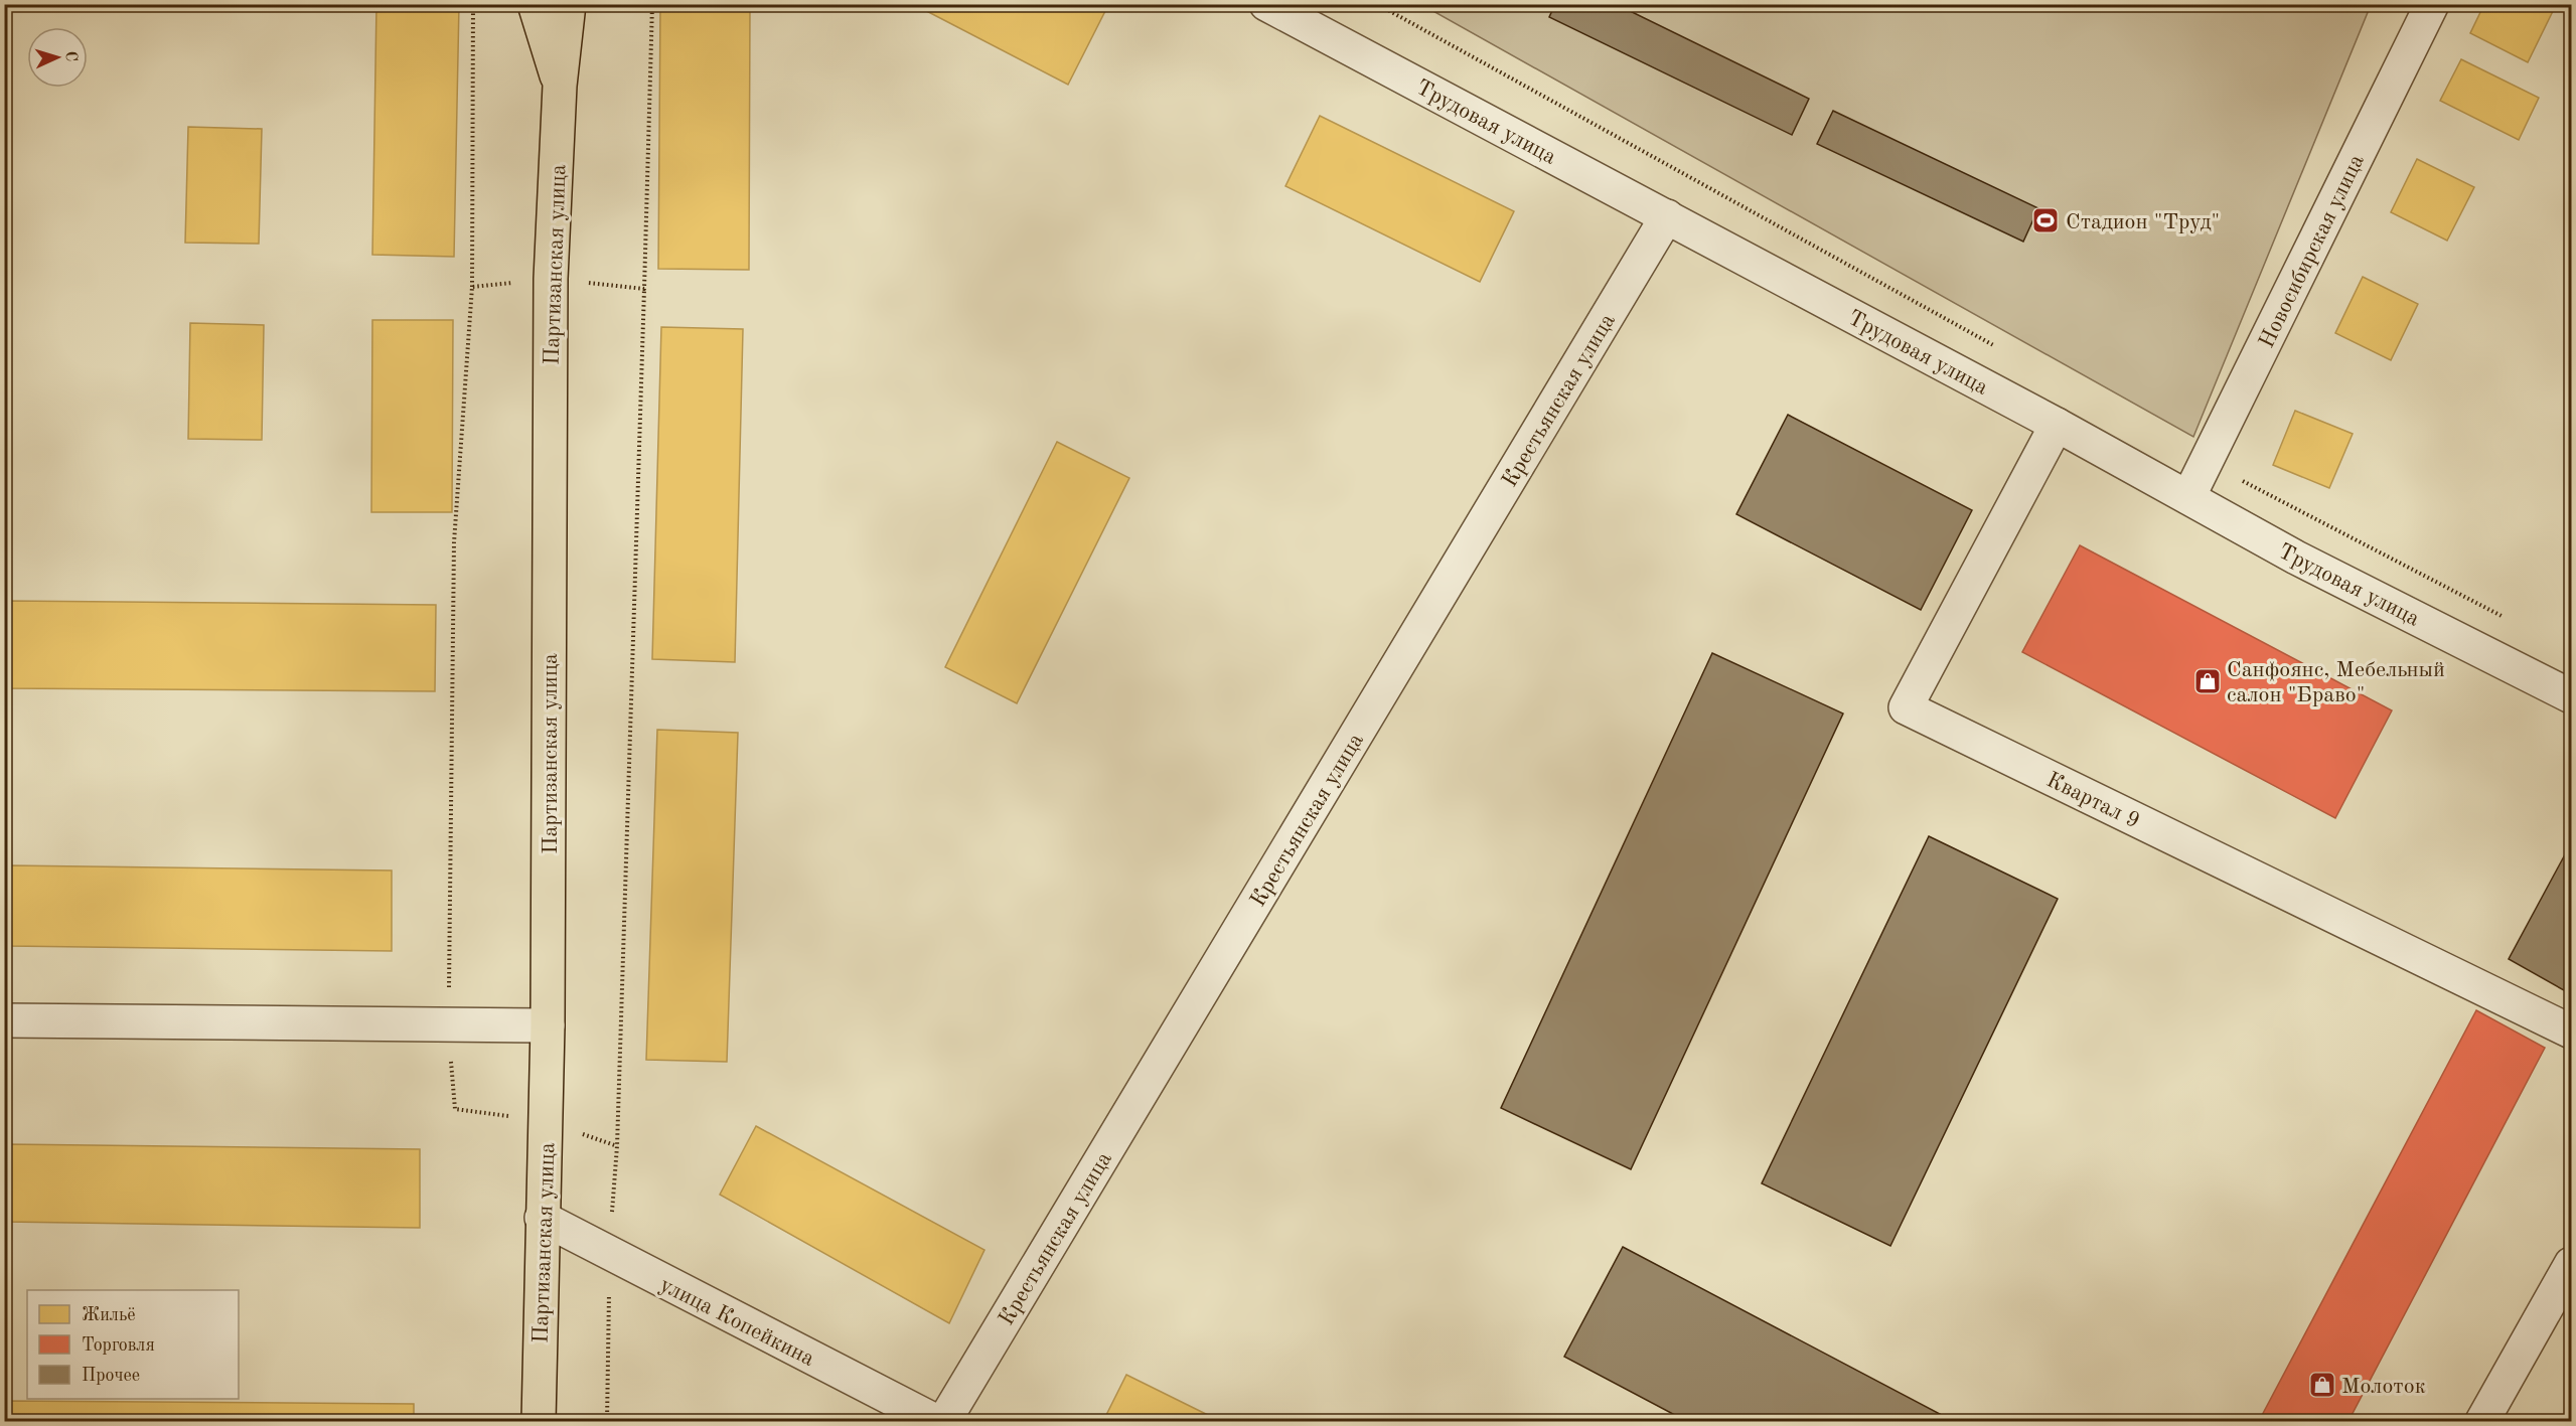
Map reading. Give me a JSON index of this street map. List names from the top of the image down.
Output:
{
  "streets": {
    "main road": ["Партизанская улица"],
    "street": [
      "Трудовая улица",
      "Новосибирская улица",
      "Крестьянская улица",
      "Квартал 9",
      "улица Копейкина"
    ]
  },
  "crossings": [
    ["Трудовая улица", "Новосибирская улица"],
    ["Трудовая улица", "Крестьянская улица"],
    ["Трудовая улица", "Квартал 9"],
    ["Партизанская улица", "улица Копейкина"]
  ],
  "places": {
    "sports": ["Стадион \"Труд\""],
    "shop": ["Санфоянс, Мебельный салон \"Браво\"", "Молоток"]
  },
  "legend": ["Жильё", "Торговля", "Прочее"],
  "north": "right"
}
